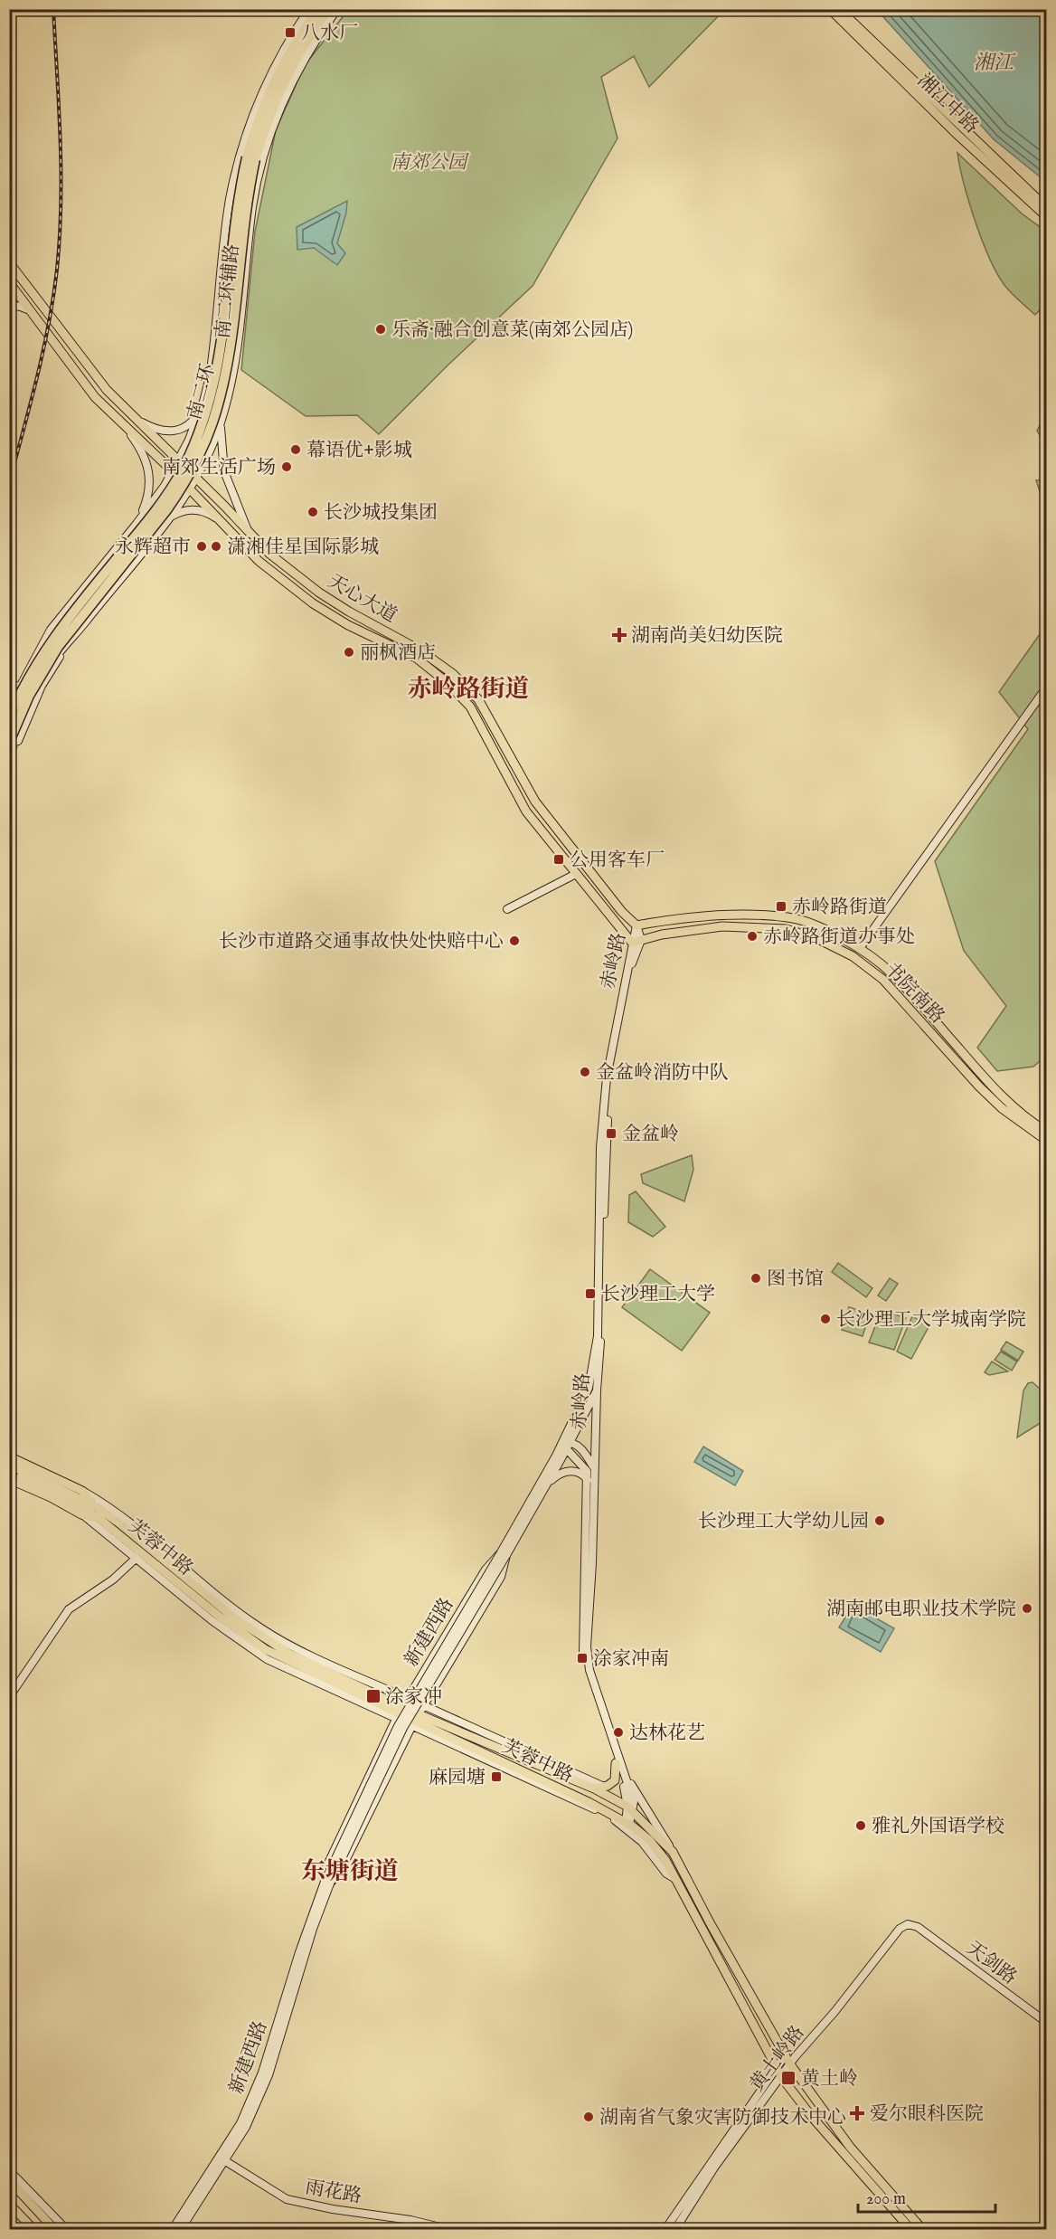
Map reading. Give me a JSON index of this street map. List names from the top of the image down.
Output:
{
  "streets": {
    "highway": ["南二环"],
    "main road": [
      "湘江中路",
      "南二环辅路",
      "天心大道",
      "赤岭路",
      "书院南路",
      "芙蓉中路",
      "新建西路",
      "天剑路",
      "黄土岭路",
      "雨花路"
    ]
  },
  "crossings": [
    ["南二环辅路", "天心大道"],
    ["天心大道", "赤岭路"],
    ["天心大道", "书院南路"],
    ["赤岭路", "书院南路"],
    ["赤岭路", "芙蓉中路"],
    ["赤岭路", "新建西路"],
    ["芙蓉中路", "新建西路"],
    ["芙蓉中路", "黄土岭路"],
    ["新建西路", "雨花路"],
    ["天剑路", "黄土岭路"]
  ],
  "districts": ["赤岭路街道", "东塘街道"],
  "water": ["湘江"],
  "parks": ["南郊公园"],
  "places": {
    "transit": [
      "八水厂",
      "公用客车厂",
      "赤岭路街道",
      "金盆岭",
      "长沙理工大学",
      "涂家冲南",
      "涂家冲",
      "麻园塘",
      "黄土岭"
    ],
    "other": [
      "乐斋·融合创意菜(南郊公园店)",
      "幕语优+影城",
      "南郊生活广场",
      "长沙城投集团",
      "永辉超市",
      "潇湘佳星国际影城",
      "丽枫酒店",
      "赤岭路街道办事处",
      "长沙市道路交通事故快处快赔中心",
      "金盆岭消防中队",
      "图书馆",
      "长沙理工大学城南学院",
      "长沙理工大学幼儿园",
      "湖南邮电职业技术学院",
      "达林花艺",
      "雅礼外国语学校",
      "湖南省气象灾害防御技术中心"
    ],
    "health": ["湖南尚美妇幼医院", "爱尔眼科医院"]
  },
  "scale_bar": "200 m"
}
